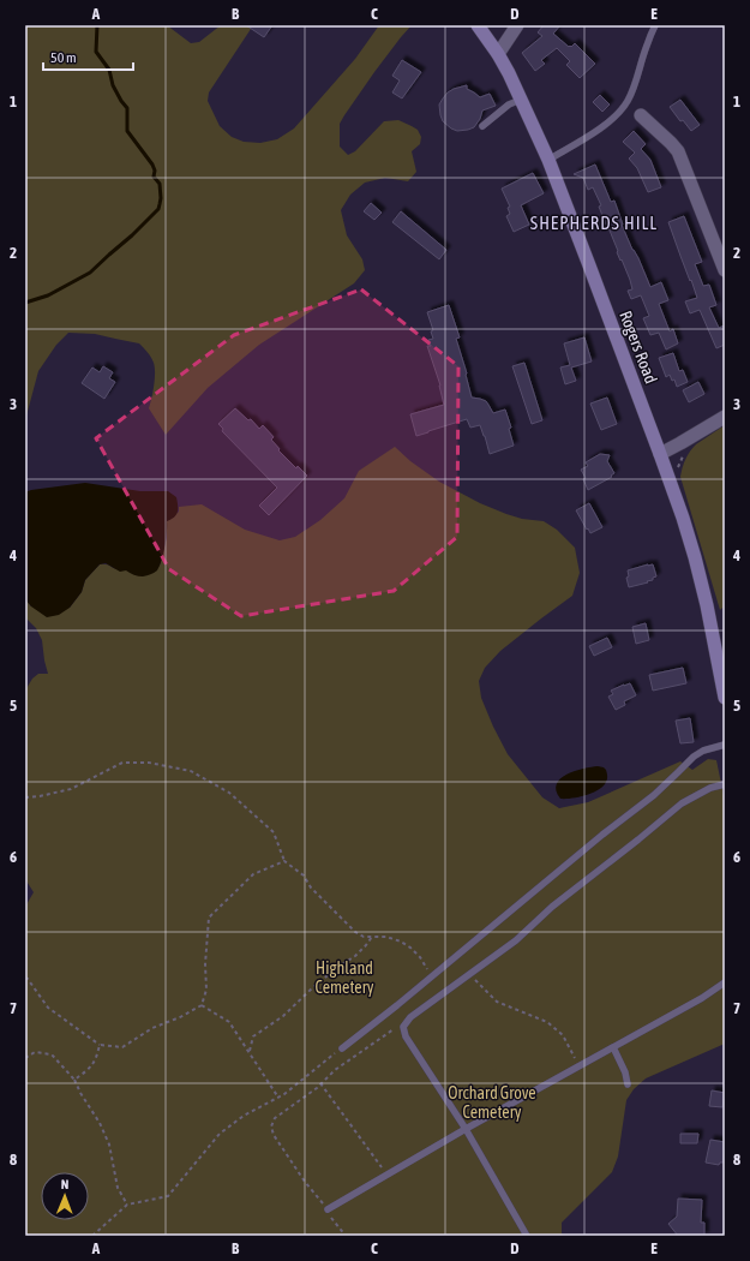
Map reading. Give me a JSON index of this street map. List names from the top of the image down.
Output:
{
  "streets": {
    "main road": ["Rogers Road"]
  },
  "districts": ["SHEPHERDS HILL"],
  "parks": ["Highland Cemetery", "Orchard Grove Cemetery"],
  "scale_bar": "50 m",
  "north": "top",
  "grid": {
    "columns": [
      "A",
      "B",
      "C",
      "D",
      "E"
    ],
    "rows": [
      "1",
      "2",
      "3",
      "4",
      "5",
      "6",
      "7",
      "8"
    ]
  }
}
